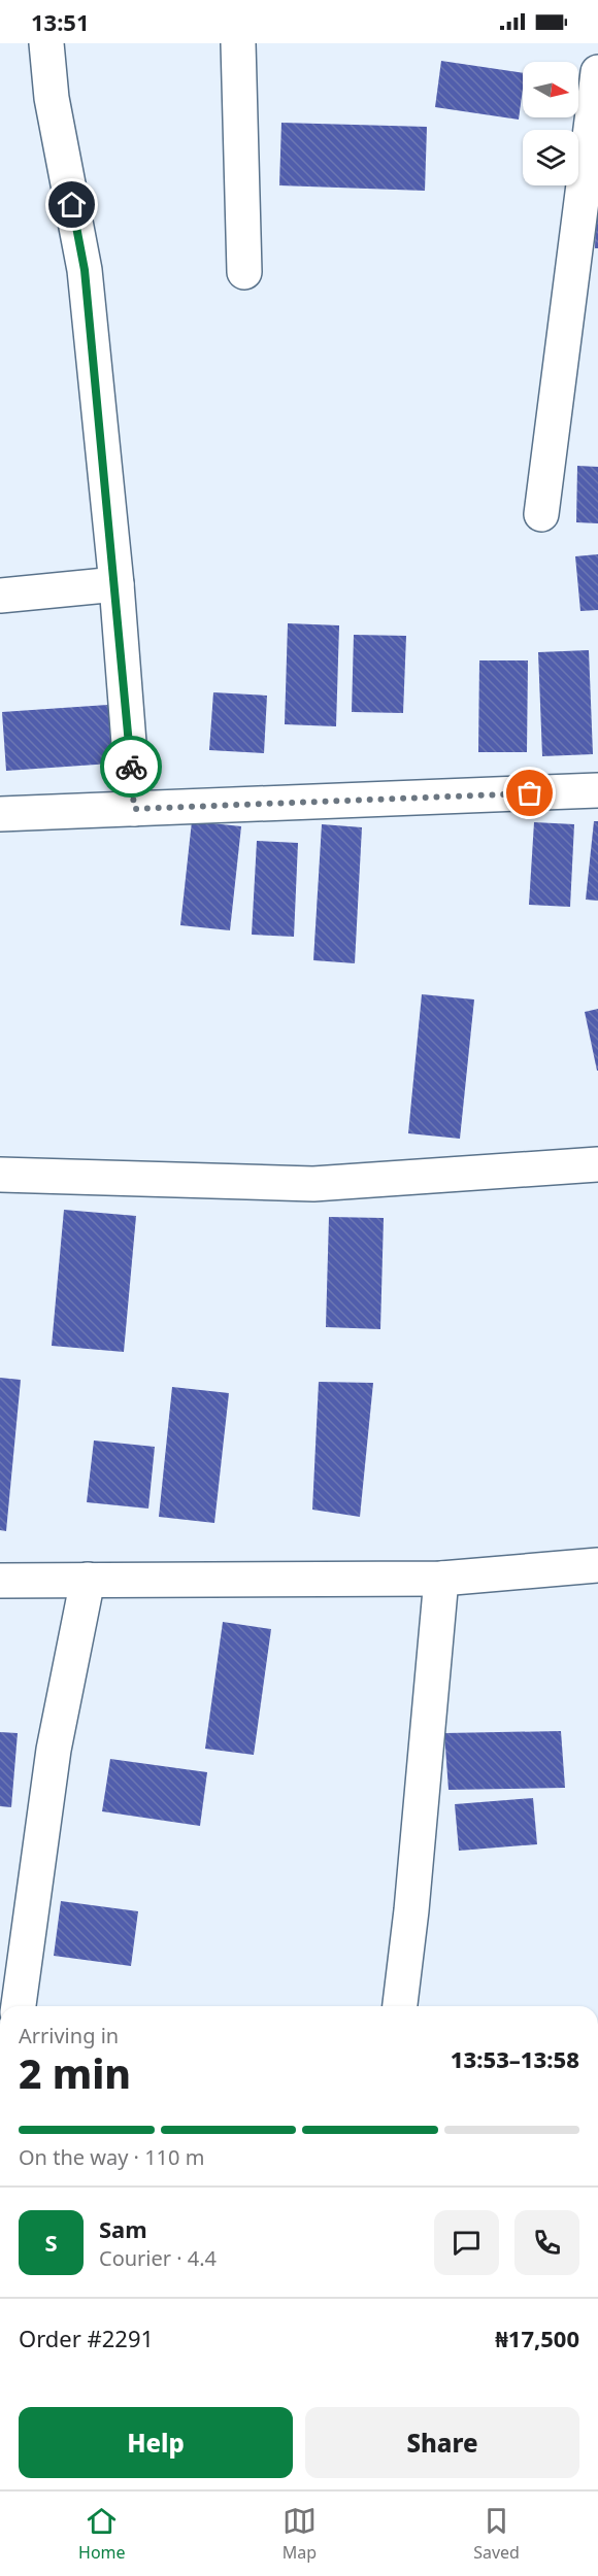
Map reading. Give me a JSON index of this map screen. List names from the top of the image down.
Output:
{
  "north": "right",
  "page": {
    "status": "13:51",
    "heading": ["2 min", "Arriving in", "13:53–13:58"],
    "panel": [
      "Sam",
      "Courier · 4.4",
      "Order #2291",
      "₦17,500"
    ],
    "bar": "On the way · 110 m",
    "round": "S",
    "buttons": ["Help", "Share"],
    "tabs": ["Home", "Map", "Saved"]
  }
}
